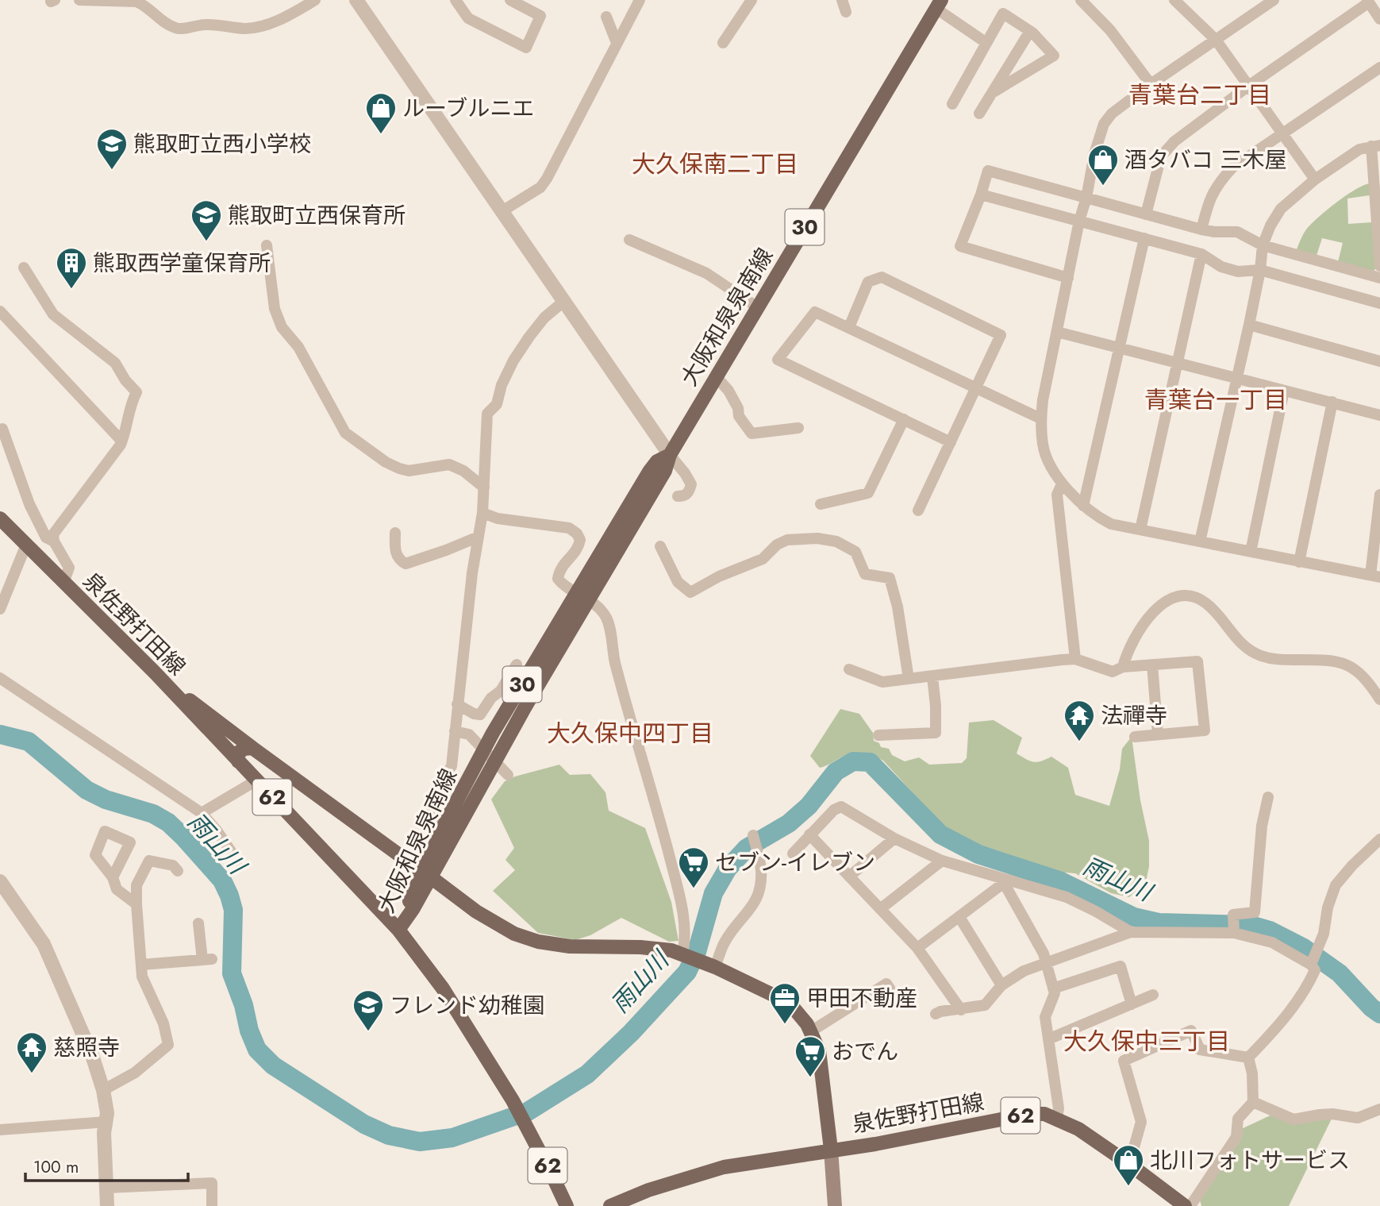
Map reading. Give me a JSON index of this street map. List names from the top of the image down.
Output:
{
  "streets": {
    "main road": [
      "30",
      "大阪和泉泉南線",
      "泉佐野打田線",
      "62"
    ]
  },
  "crossings": [
    ["大阪和泉泉南線", "泉佐野打田線"],
    ["泉佐野打田線", "62"]
  ],
  "districts": [
    "青葉台二丁目",
    "大久保南二丁目",
    "青葉台一丁目",
    "大久保中四丁目",
    "大久保中三丁目"
  ],
  "water": ["雨山川"],
  "places": {
    "shop": ["ルーブルニエ", "酒タバコ 三木屋", "北川フォトサービス"],
    "school or university": ["熊取町立西小学校", "熊取町立西保育所", "フレンド幼稚園"],
    "building": ["熊取西学童保育所"],
    "temple": ["法禪寺", "慈照寺"],
    "supermarket": ["セブン-イレブン", "おでん"],
    "office": ["甲田不動産"]
  },
  "scale_bar": "100 m"
}
